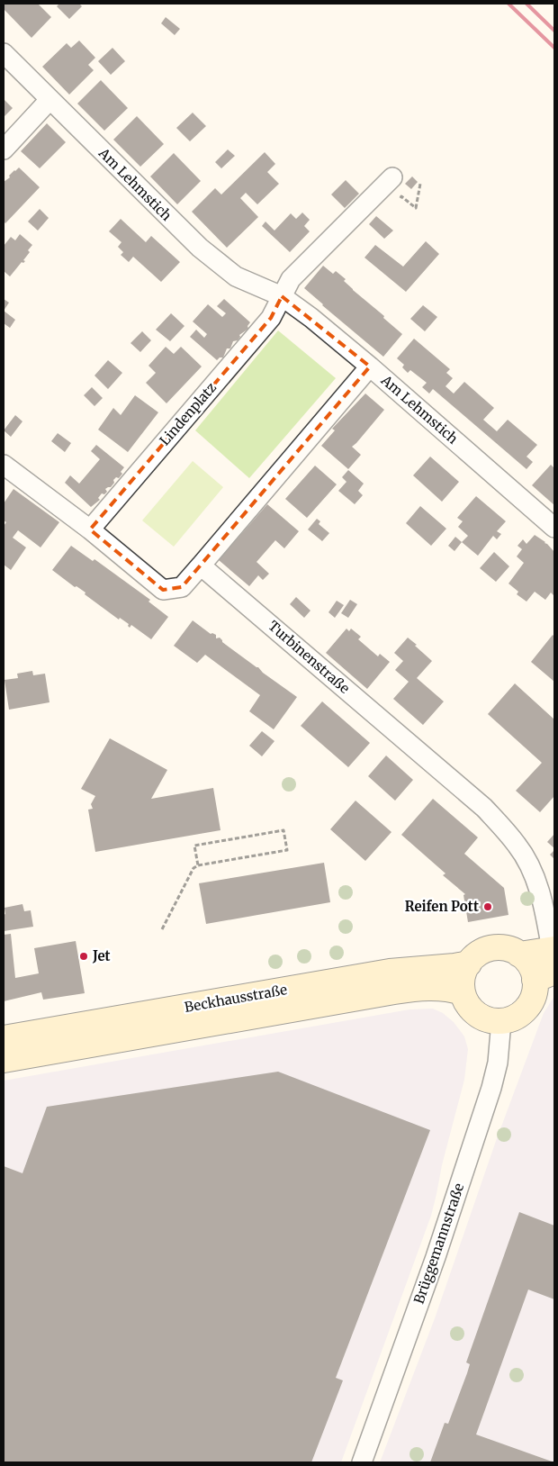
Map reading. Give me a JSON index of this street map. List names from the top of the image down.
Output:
{
  "streets": {
    "main road": ["Beckhausstraße"],
    "street": [
      "Am Lehmstich",
      "Lindenplatz",
      "Turbinenstraße",
      "Brüggemannstraße"
    ]
  },
  "crossings": [
    ["Am Lehmstich", "Lindenplatz"]
  ],
  "places": ["Reifen Pott", "Jet"]
}
